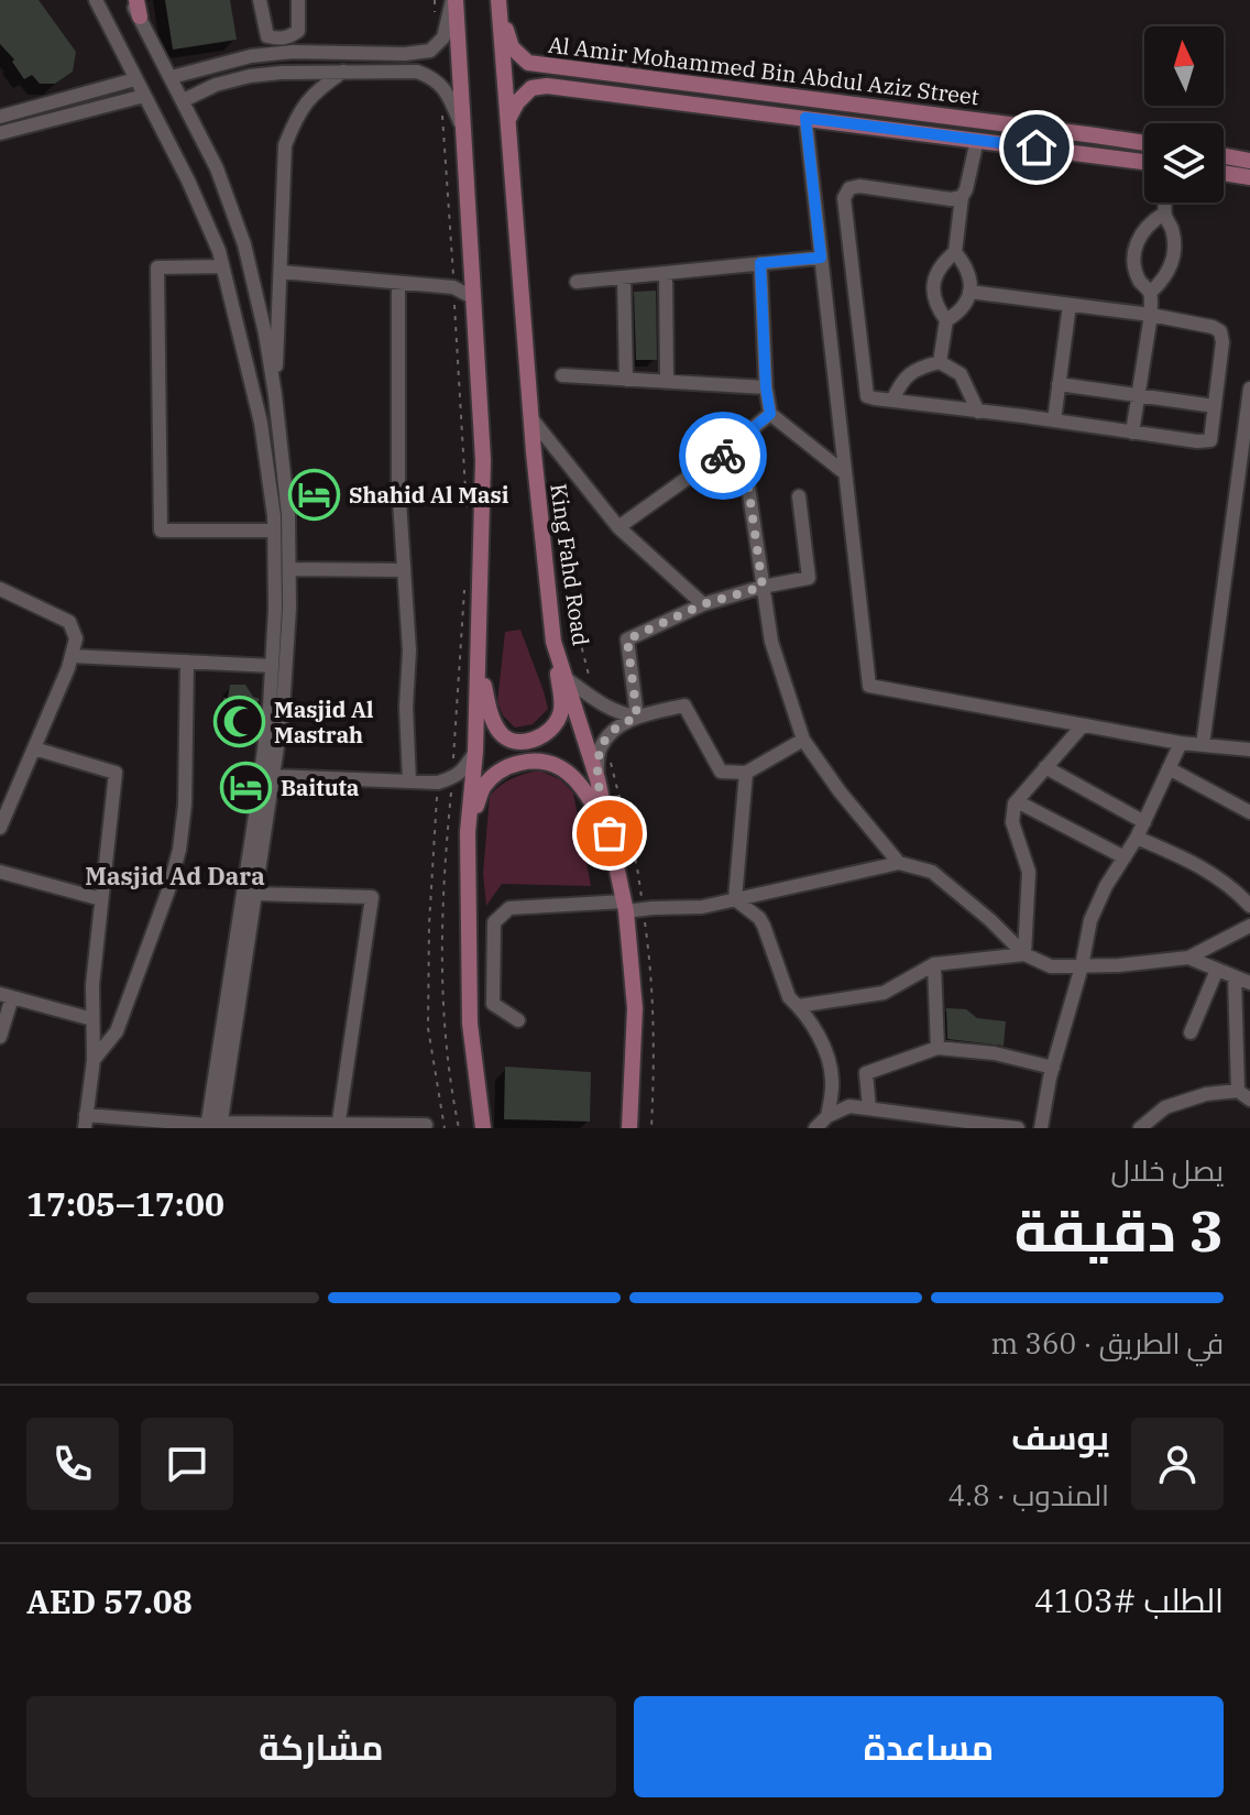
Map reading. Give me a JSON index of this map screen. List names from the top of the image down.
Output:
{
  "streets": {
    "main road": ["Al Amir Mohammed Bin Abdul Aziz Street", "King Fahd Road"]
  },
  "crossings": [
    ["Al Amir Mohammed Bin Abdul Aziz Street", "King Fahd Road"]
  ],
  "districts": ["Masjid Ad Dara"],
  "places": {
    "hotel": ["Shahid Al Masi", "Baituta"],
    "mosque": ["Masjid Al Mastrah"]
  },
  "north": "top",
  "page": {
    "heading": ["3 دقيقة", "يصل خلال", "17:00–17:05"],
    "panel": [
      "يوسف",
      "المندوب · 4.8",
      "الطلب #4103",
      "AED 57.08"
    ],
    "bar": "في الطريق · 360 m",
    "buttons": ["مساعدة", "مشاركة"]
  }
}
